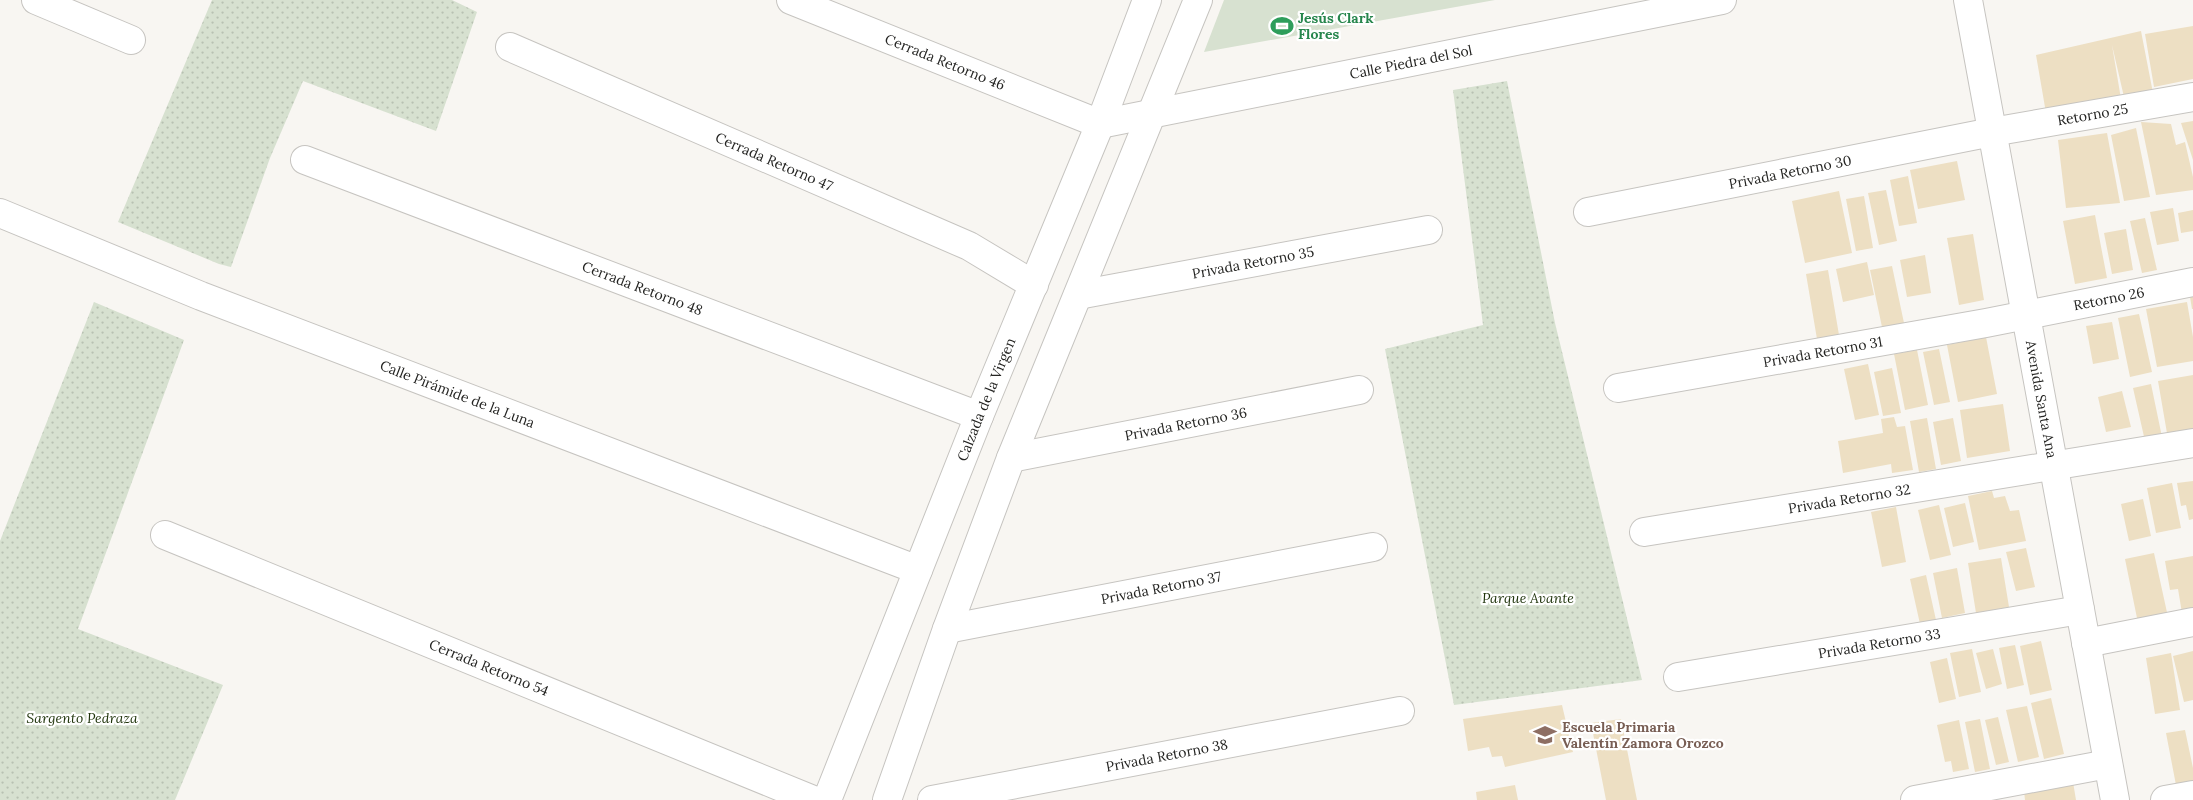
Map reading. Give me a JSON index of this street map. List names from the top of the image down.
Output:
{
  "streets": {
    "street": [
      "Calle Piedra del Sol",
      "Cerrada Retorno 46",
      "Retorno 25",
      "Cerrada Retorno 47",
      "Privada Retorno 30",
      "Privada Retorno 35",
      "Cerrada Retorno 48",
      "Retorno 26",
      "Privada Retorno 31",
      "Calle Pirámide de la Luna",
      "Calzada de la Virgen",
      "Avenida Santa Ana",
      "Privada Retorno 36",
      "Privada Retorno 32",
      "Privada Retorno 37",
      "Privada Retorno 33",
      "Cerrada Retorno 54",
      "Privada Retorno 38"
    ]
  },
  "crossings": [
    ["Calle Piedra del Sol", "Cerrada Retorno 46"],
    ["Calle Piedra del Sol", "Calzada de la Virgen"],
    ["Cerrada Retorno 46", "Calzada de la Virgen"],
    ["Retorno 25", "Privada Retorno 30"],
    ["Retorno 25", "Avenida Santa Ana"],
    ["Cerrada Retorno 47", "Calzada de la Virgen"],
    ["Privada Retorno 30", "Avenida Santa Ana"],
    ["Cerrada Retorno 48", "Calzada de la Virgen"],
    ["Retorno 26", "Privada Retorno 31"],
    ["Retorno 26", "Avenida Santa Ana"],
    ["Privada Retorno 31", "Avenida Santa Ana"],
    ["Calle Pirámide de la Luna", "Calzada de la Virgen"],
    ["Avenida Santa Ana", "Privada Retorno 32"],
    ["Avenida Santa Ana", "Privada Retorno 33"]
  ],
  "parks": ["Parque Avante", "Sargento Pedraza"],
  "places": {
    "sports": ["Jesús Clark Flores"],
    "school or university": ["Escuela Primaria Valentín Zamora Orozco"]
  }
}
